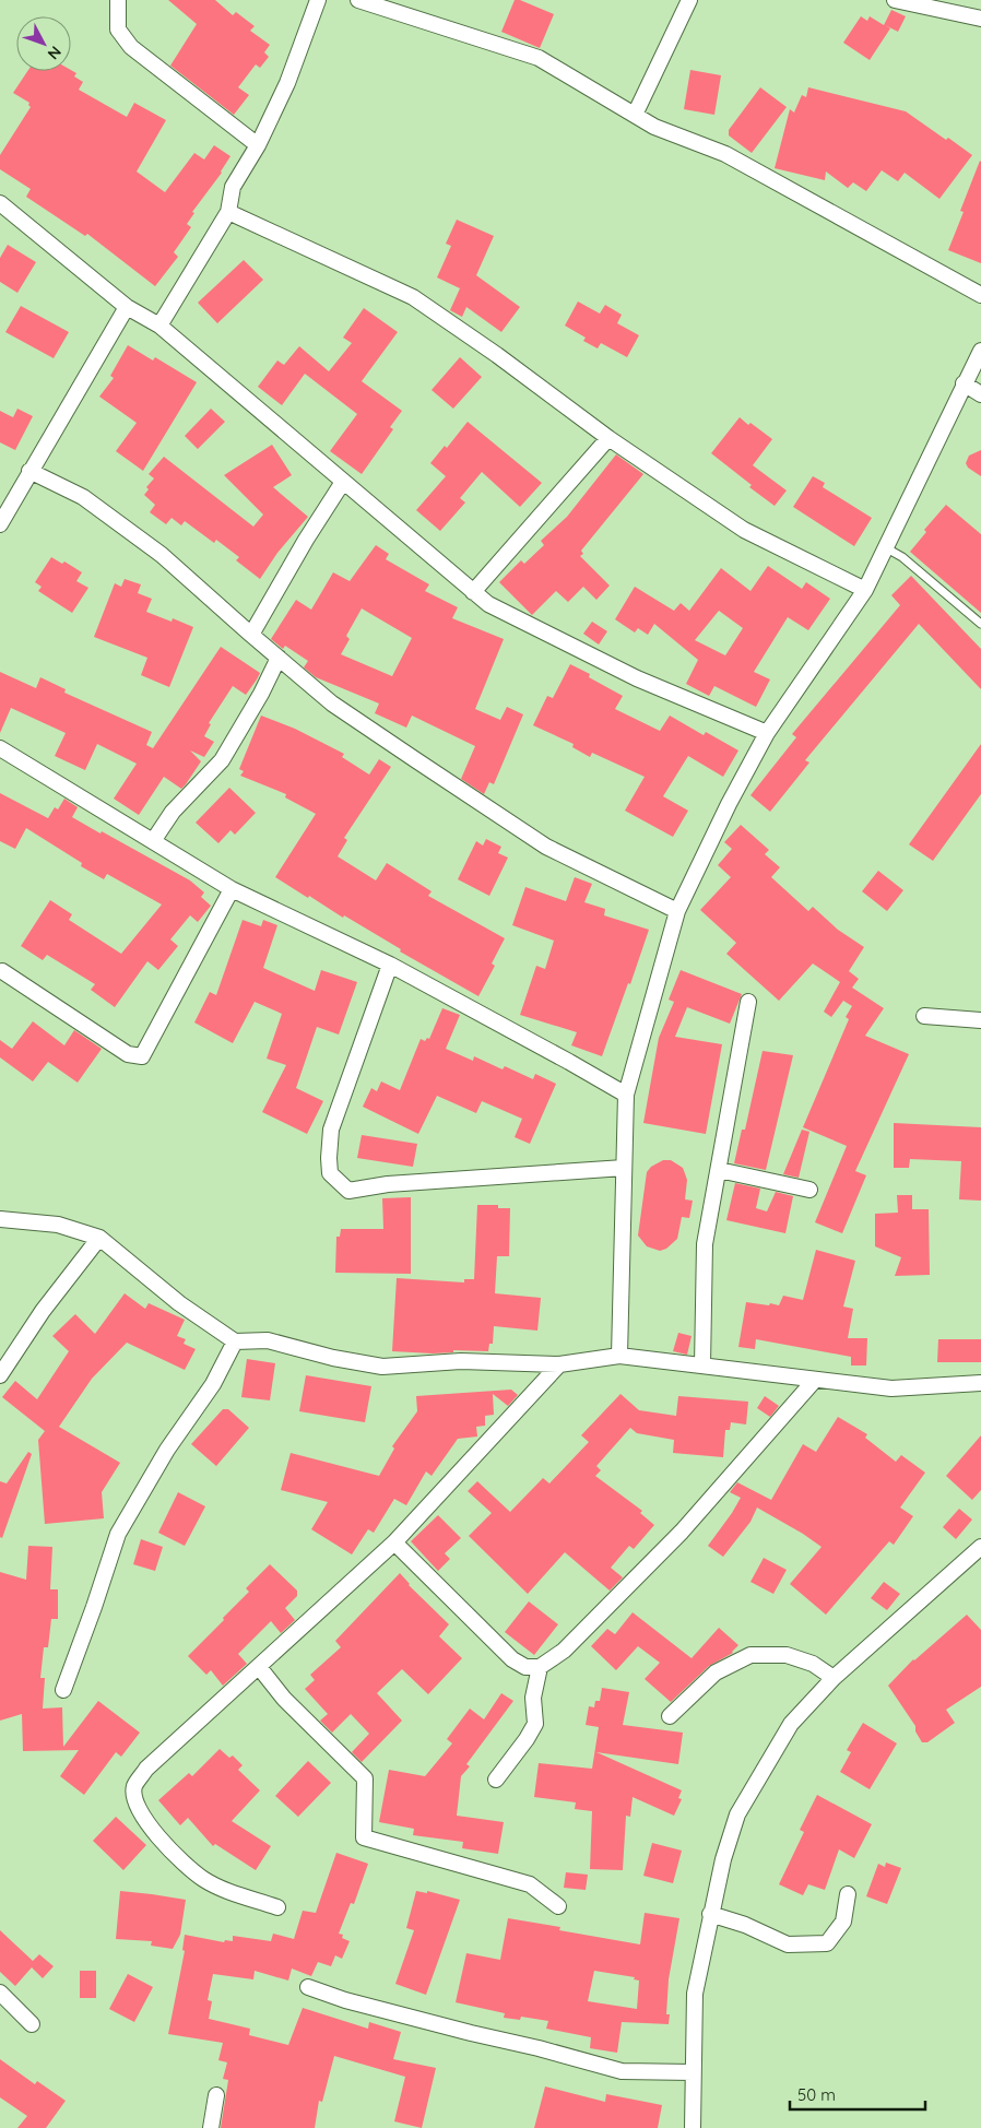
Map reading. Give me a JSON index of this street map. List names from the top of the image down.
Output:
{
  "scale_bar": "50 m",
  "north": "bottom right"
}
